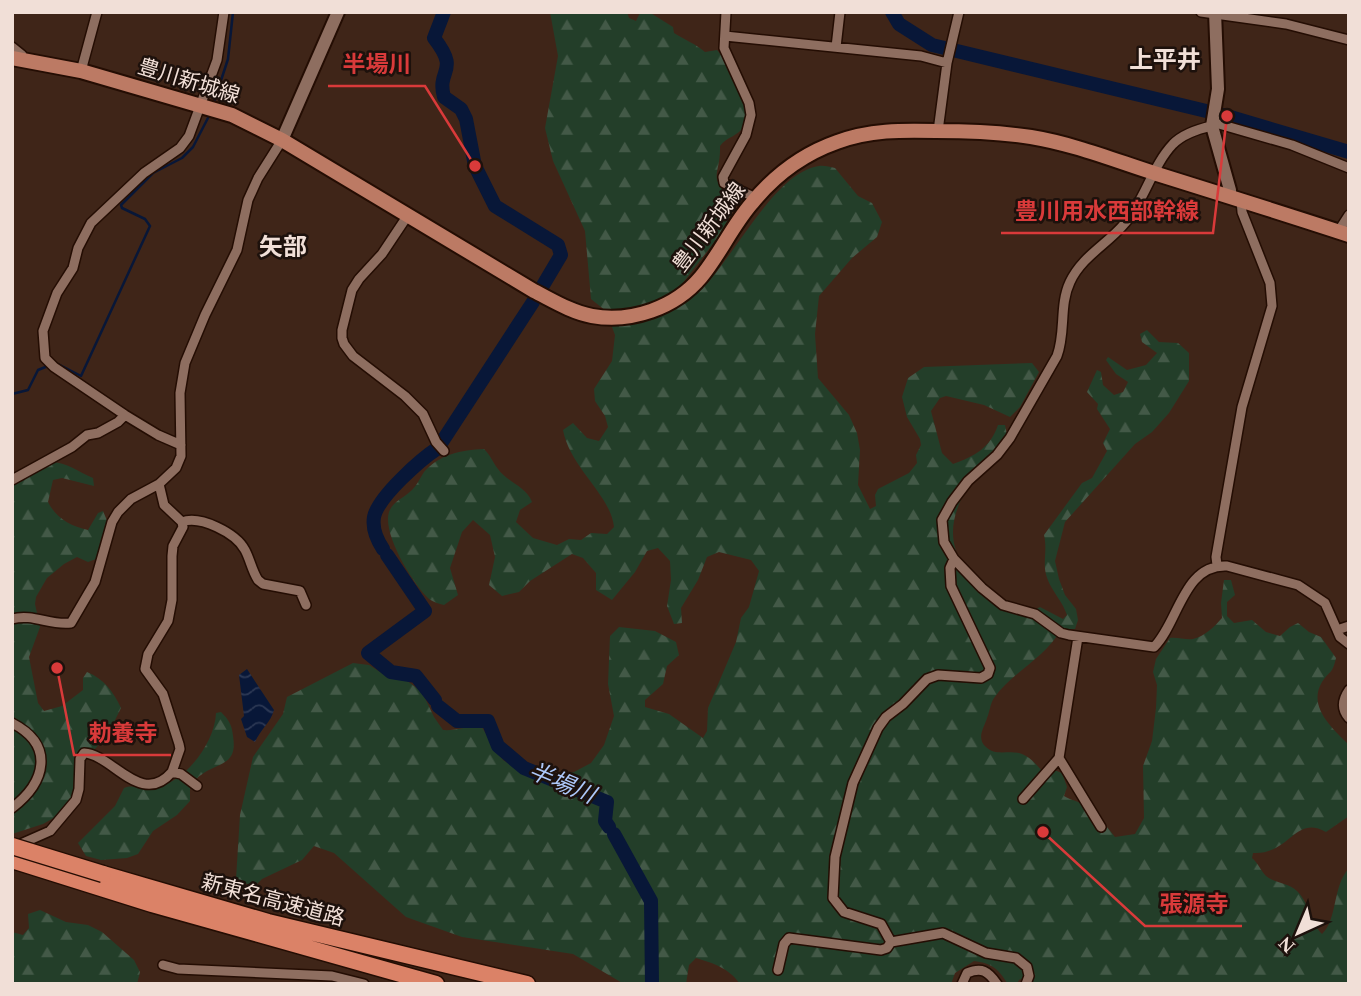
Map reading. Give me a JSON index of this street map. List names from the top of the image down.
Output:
{
  "streets": {
    "highway": ["新東名高速道路"],
    "main road": ["豊川新城線"]
  },
  "districts": ["上平井", "矢部"],
  "water": ["半場川"],
  "places": [
    "豊川用水西部幹線",
    "半場川",
    "勅養寺",
    "張源寺"
  ],
  "north": "bottom left"
}
